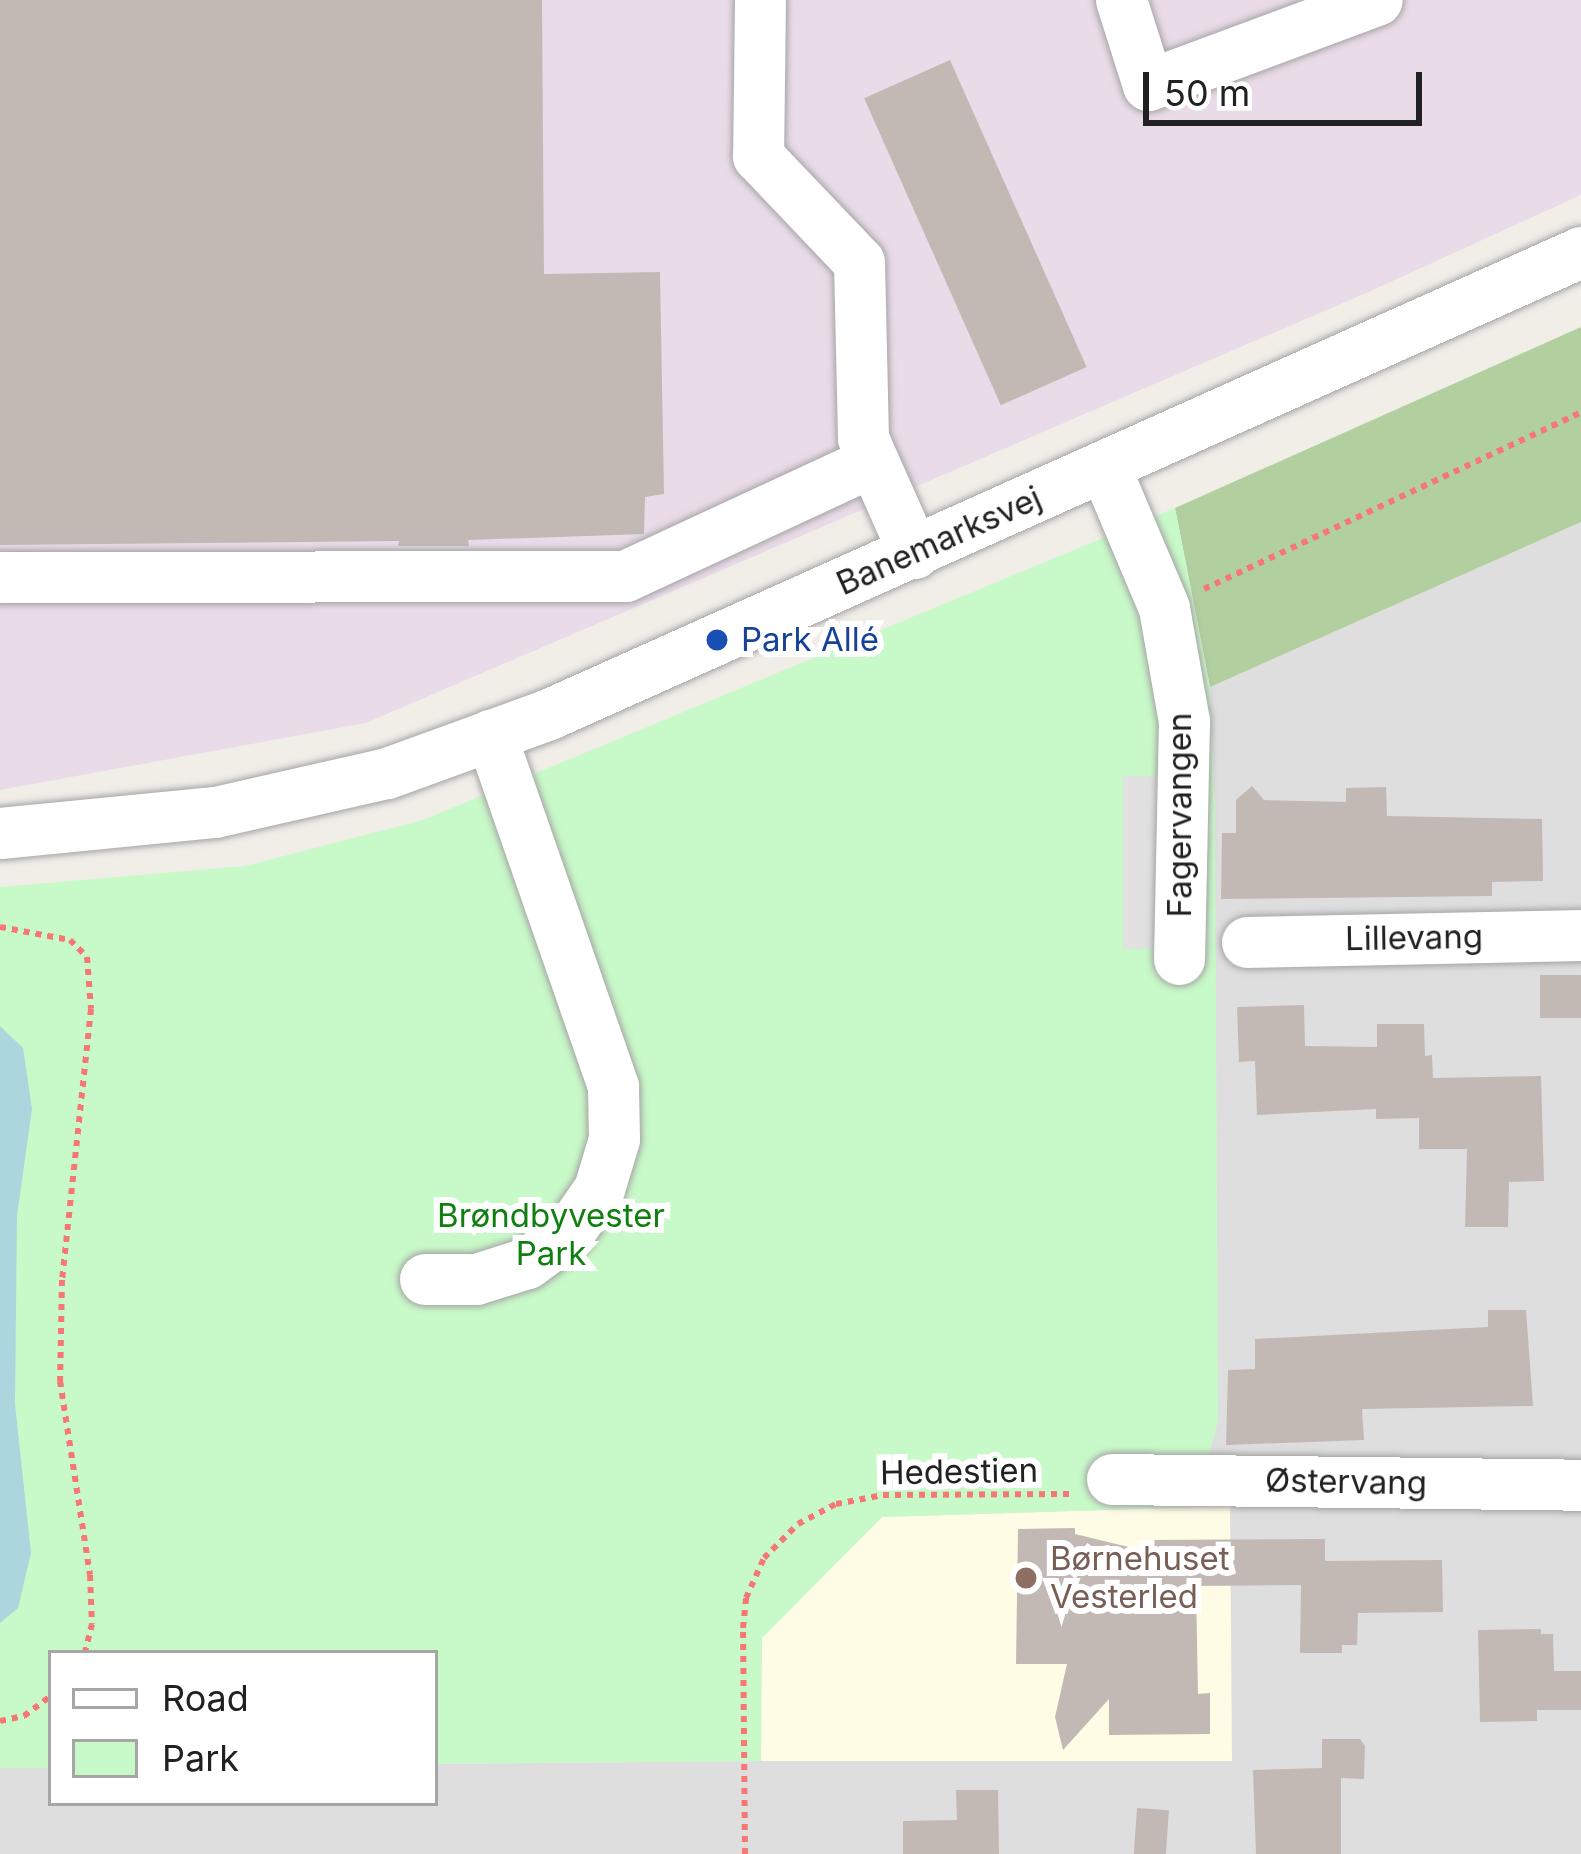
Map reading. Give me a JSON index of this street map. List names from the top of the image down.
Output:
{
  "streets": {
    "street": [
      "Banemarksvej",
      "Fagervangen",
      "Lillevang",
      "Østervang"
    ],
    "path": ["Hedestien"]
  },
  "crossings": [
    ["Banemarksvej", "Fagervangen"],
    ["Hedestien", "Østervang"]
  ],
  "parks": ["Brøndbyvester Park"],
  "places": ["Park Allé", "Børnehuset Vesterled"],
  "legend": ["Road", "Park"],
  "scale_bar": "50 m"
}
